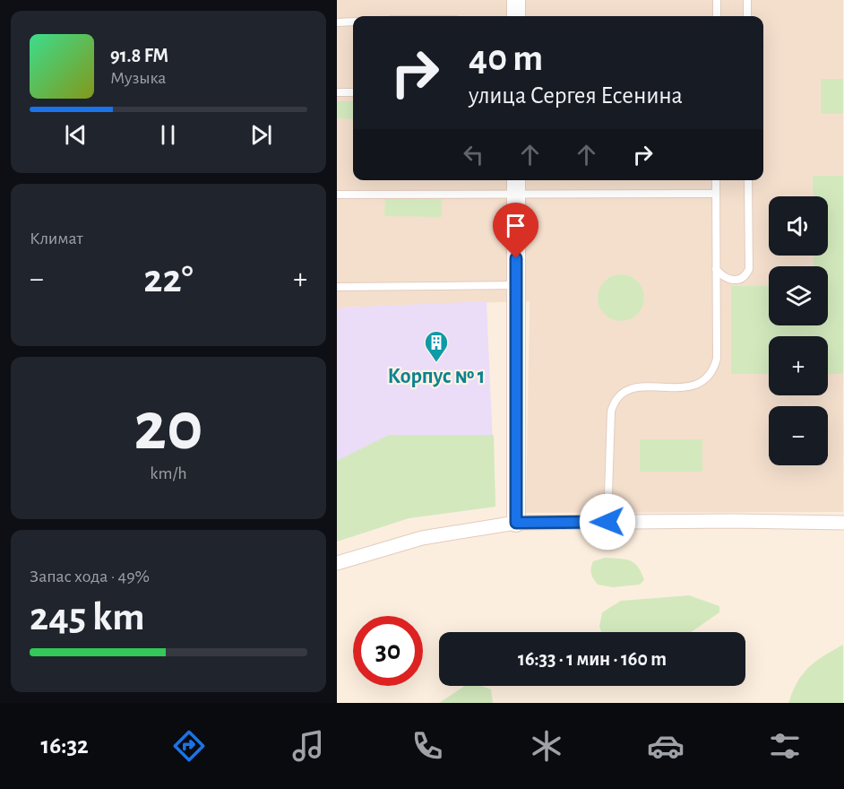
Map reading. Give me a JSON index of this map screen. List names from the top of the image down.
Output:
{
  "places": {
    "building": ["Корпус № 1"]
  },
  "page": {
    "turn": ["40 m", "улица Сергея Есенина"],
    "song": ["91.8 FM", "Музыка"],
    "tile": [
      "Климат",
      ["20", "km/h"],
      ["Запас хода · 49%", "245 km"]
    ],
    "map_buttons": ["+", "−"],
    "heat": ["−", "22°", "+"],
    "limit": "30",
    "trip": "16:33 · 1 мин · 160 m",
    "tabs": "16:32"
  }
}
